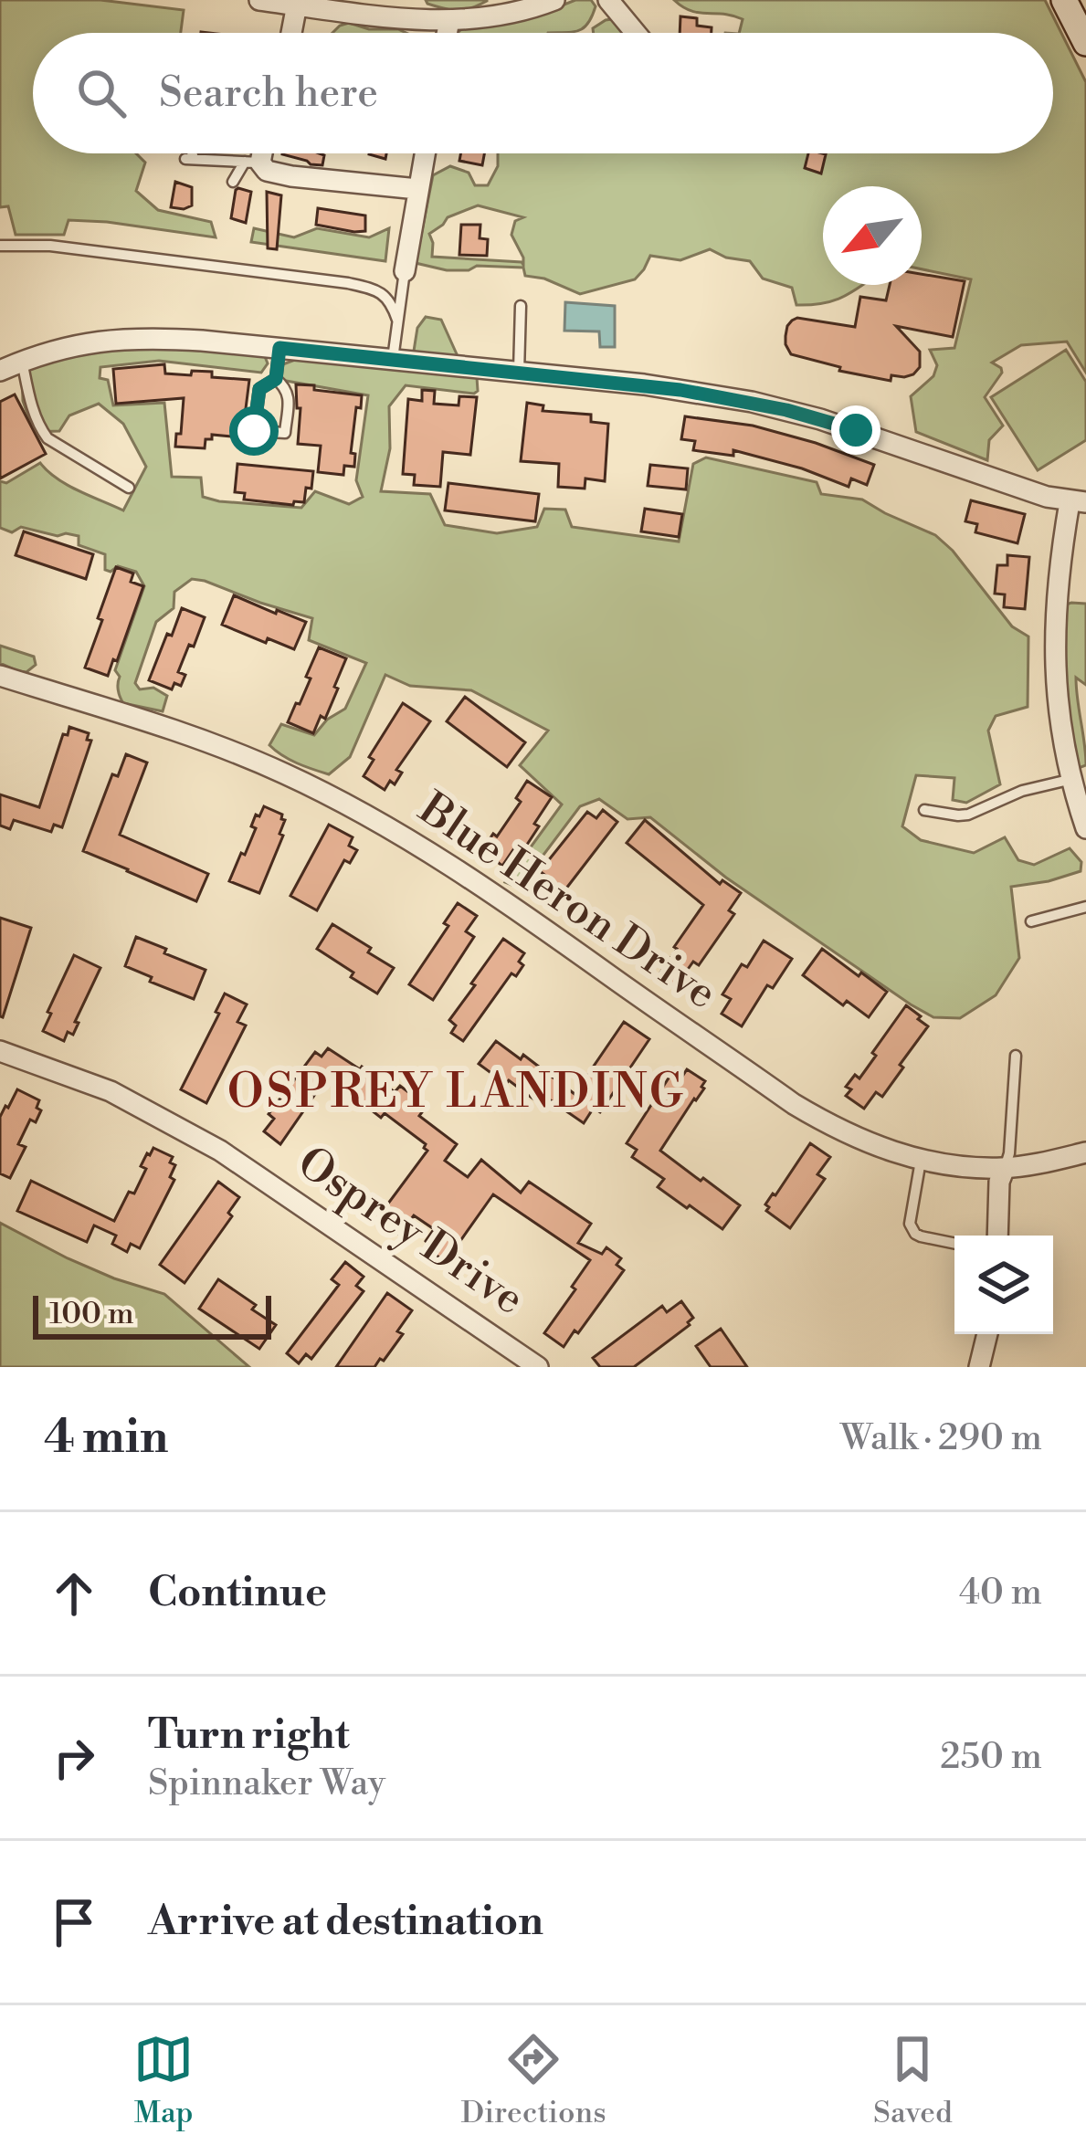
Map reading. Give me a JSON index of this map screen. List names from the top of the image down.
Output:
{
  "streets": {
    "street": ["Blue Heron Drive", "Osprey Drive"]
  },
  "districts": ["OSPREY LANDING"],
  "scale_bar": "100 m",
  "north": "bottom left",
  "page": {
    "search": "Search here",
    "scale": "100 m",
    "heading": ["4 min", "Walk · 290 m"],
    "list": [
      ["Continue", "40 m"],
      ["Turn right", "Spinnaker Way", "250 m"],
      "Arrive at destination"
    ],
    "nav": ["Map", "Directions", "Saved"]
  }
}
